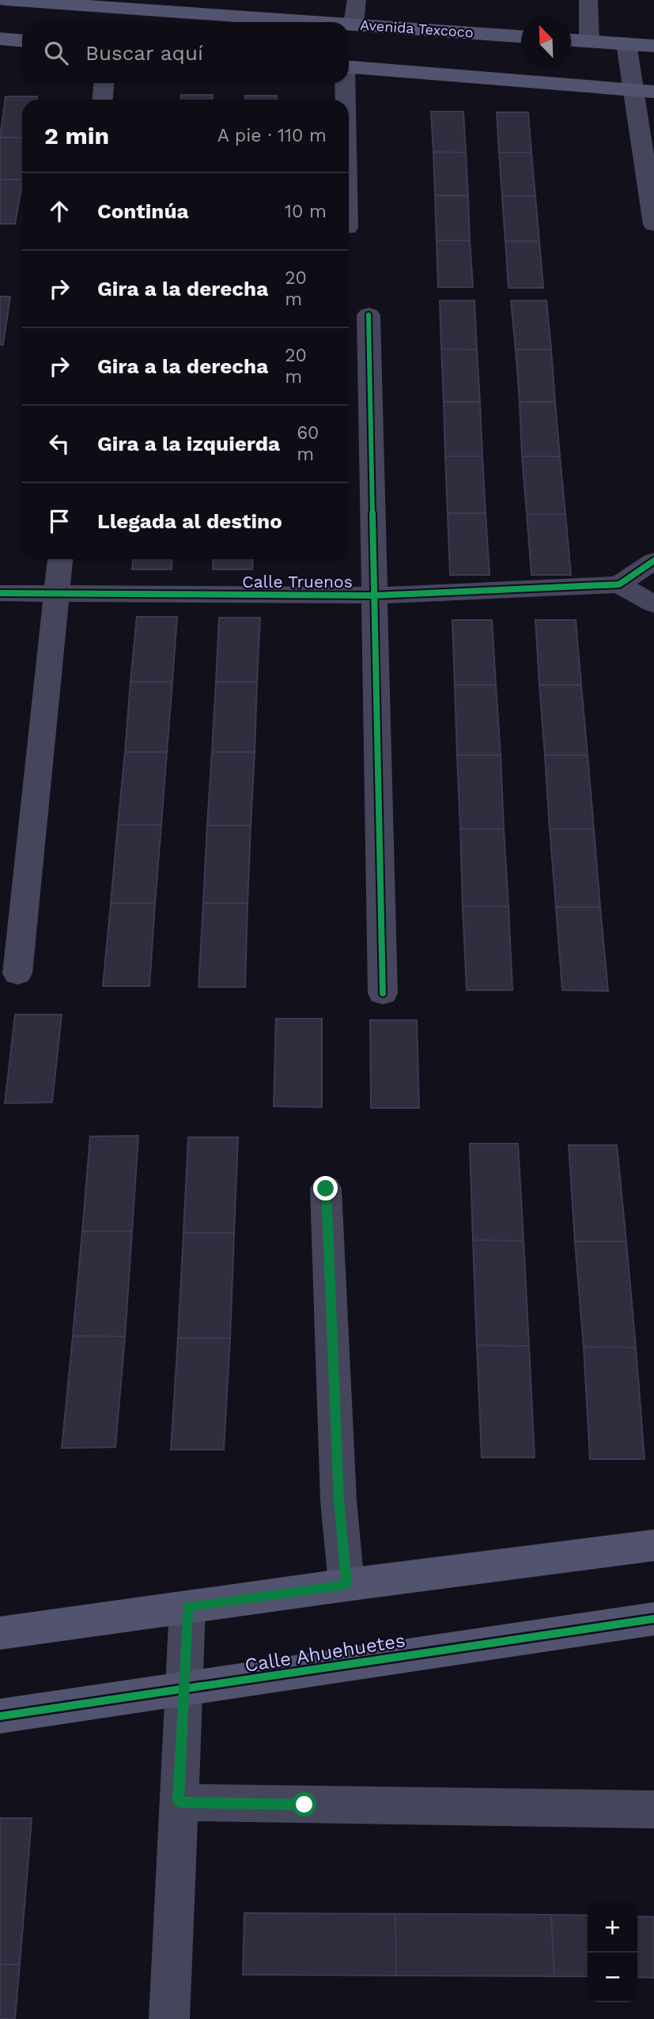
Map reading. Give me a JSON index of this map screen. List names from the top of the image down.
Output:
{
  "streets": {
    "main road": ["Avenida Texcoco", "Calle Ahuehuetes"],
    "street": ["Calle Truenos"]
  },
  "north": "top left",
  "page": {
    "search": "Buscar aquí",
    "heading": ["2 min", "A pie · 110 m"],
    "list": [
      ["Continúa", "10 m"],
      ["Gira a la derecha", "20 m"],
      ["Gira a la derecha", "20 m"],
      ["Gira a la izquierda", "60 m"],
      "Llegada al destino"
    ],
    "map_buttons": ["+", "−"]
  }
}
